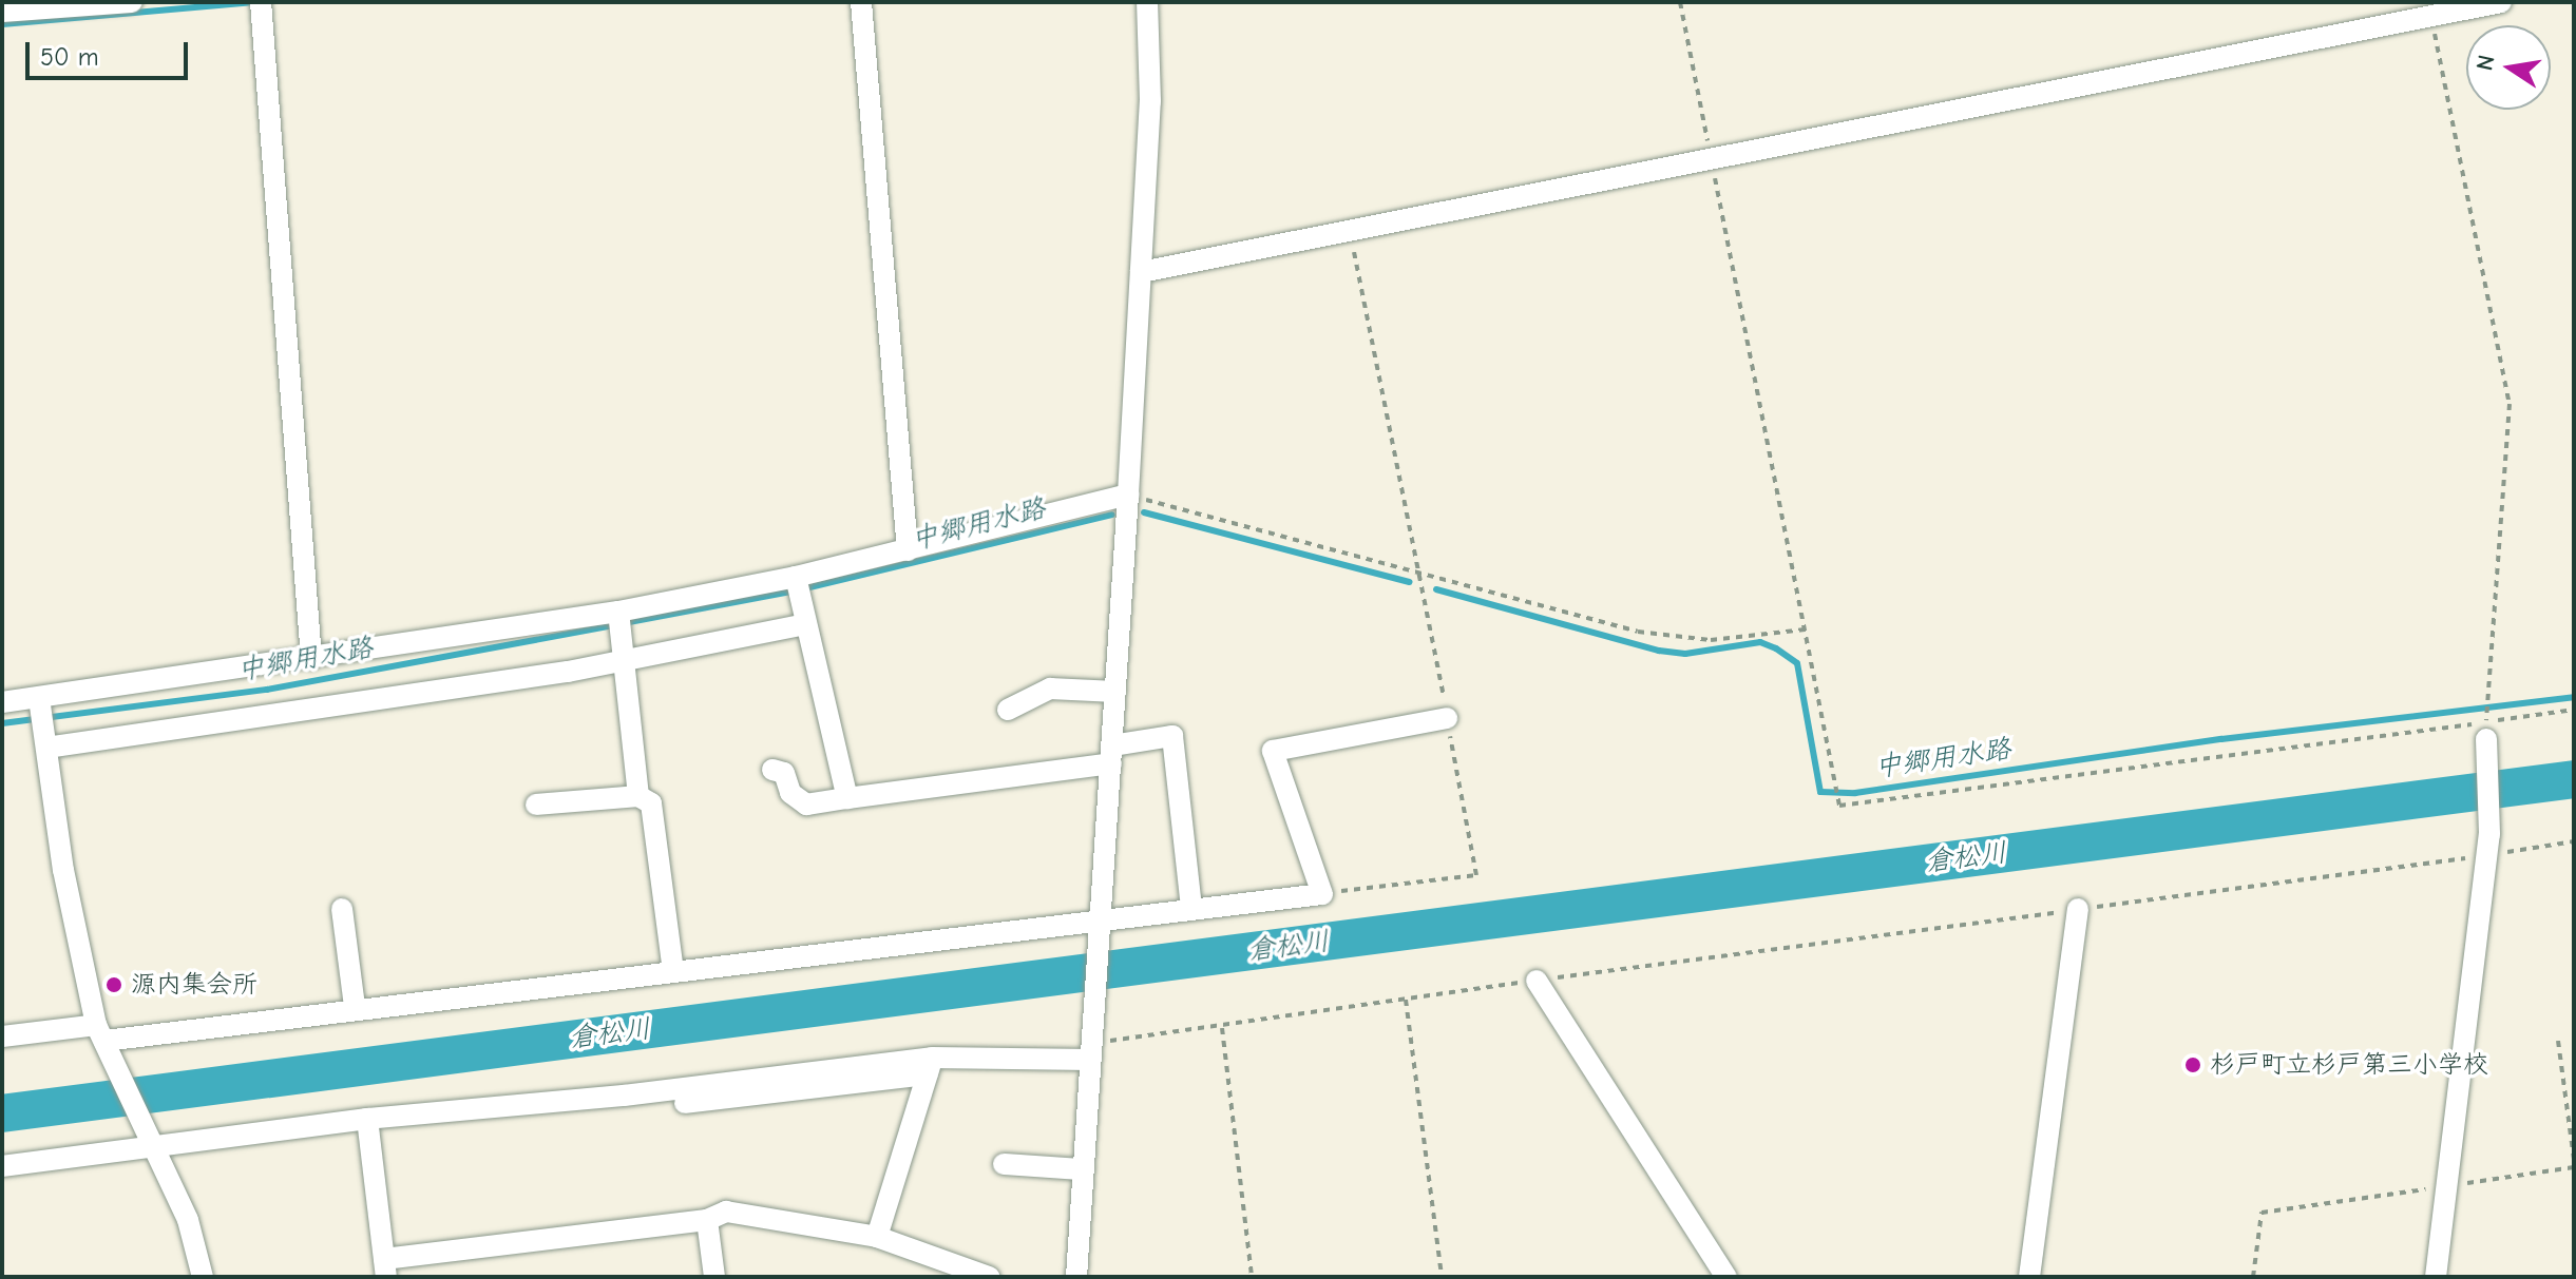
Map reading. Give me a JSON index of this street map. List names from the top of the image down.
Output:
{
  "water": ["中郷用水路", "倉松川"],
  "places": ["源内集会所", "杉戸町立杉戸第三小学校"],
  "scale_bar": "50 m",
  "north": "left"
}
